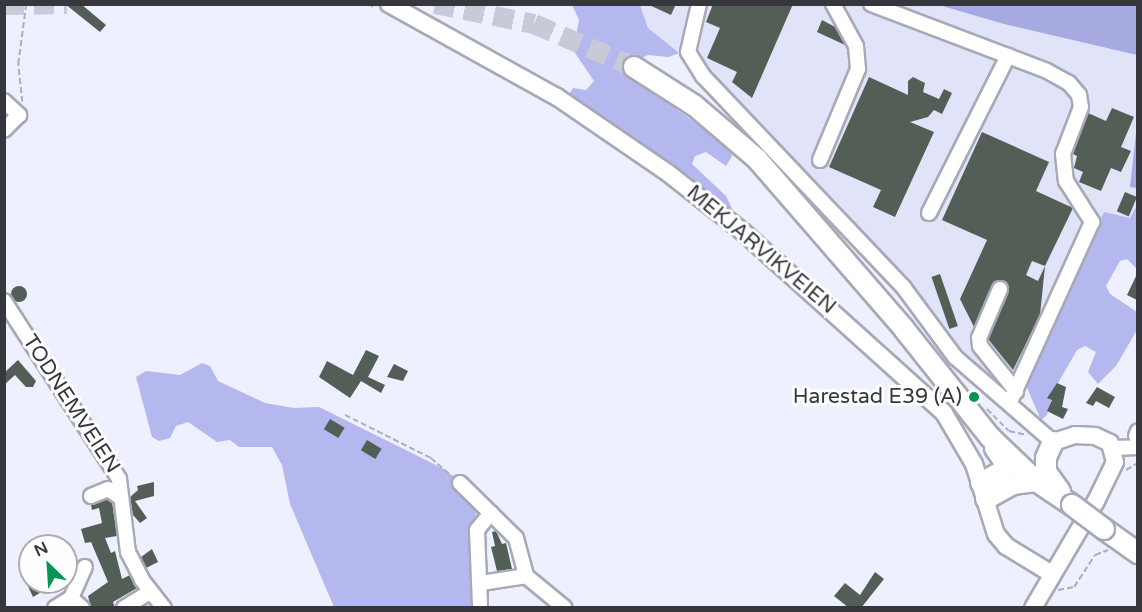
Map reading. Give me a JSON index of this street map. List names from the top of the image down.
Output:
{
  "streets": {
    "main road": ["MEKJARVIKVEIEN"],
    "street": ["TODNEMVEIEN"]
  },
  "places": ["Harestad E39 (A)"],
  "north": "top left"
}
